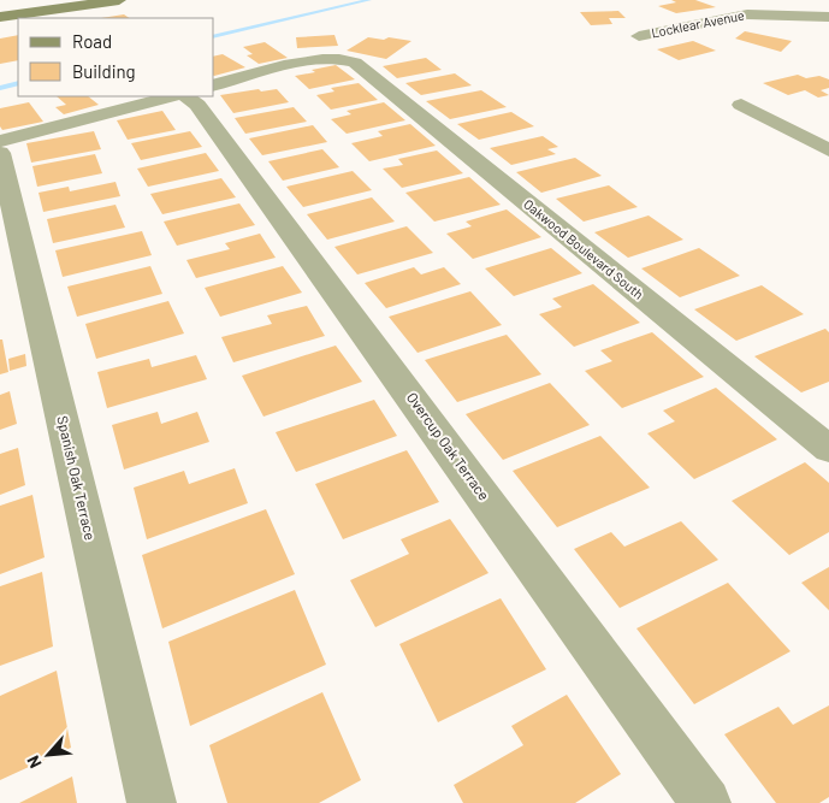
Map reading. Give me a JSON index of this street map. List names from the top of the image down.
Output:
{
  "streets": {
    "street": [
      "Locklear Avenue",
      "Oakwood Boulevard South",
      "Overcup Oak Terrace",
      "Spanish Oak Terrace"
    ]
  },
  "legend": ["Road", "Building"],
  "north": "bottom left"
}
